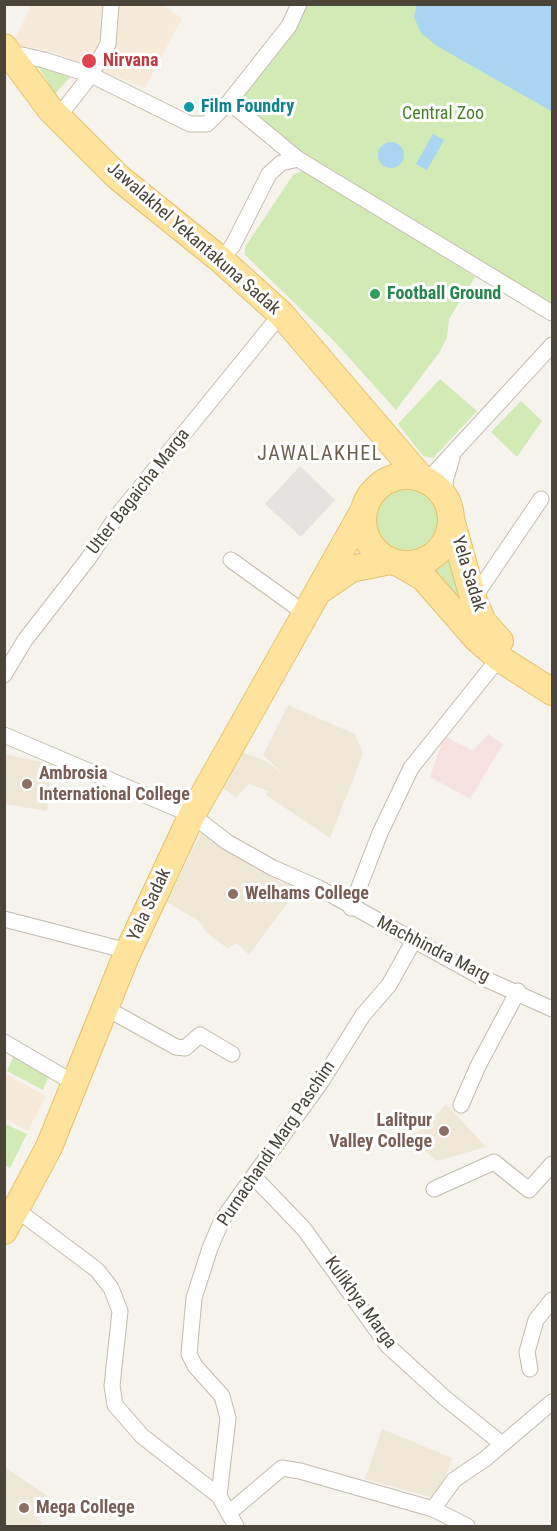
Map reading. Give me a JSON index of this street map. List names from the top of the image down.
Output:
{
  "streets": {
    "main road": ["Jawalakhel Yekantakuna Sadak", "Yela Sadak", "Yala Sadak"],
    "street": [
      "Utter Bagaicha Marga",
      "Machhindra Marg",
      "Purnachandi Marg Paschim",
      "Kulikhya Marga"
    ]
  },
  "crossings": [
    ["Jawalakhel Yekantakuna Sadak", "Utter Bagaicha Marga"],
    ["Jawalakhel Yekantakuna Sadak", "Yela Sadak"],
    ["Jawalakhel Yekantakuna Sadak", "Yala Sadak"],
    ["Yela Sadak", "Yala Sadak"],
    ["Yala Sadak", "Machhindra Marg"],
    ["Machhindra Marg", "Purnachandi Marg Paschim"],
    ["Purnachandi Marg Paschim", "Kulikhya Marga"]
  ],
  "districts": ["JAWALAKHEL"],
  "parks": ["Central Zoo"],
  "places": [
    "Nirvana",
    "Film Foundry",
    "Football Ground",
    "Ambrosia International College",
    "Welhams College",
    "Lalitpur Valley College",
    "Mega College"
  ]
}
